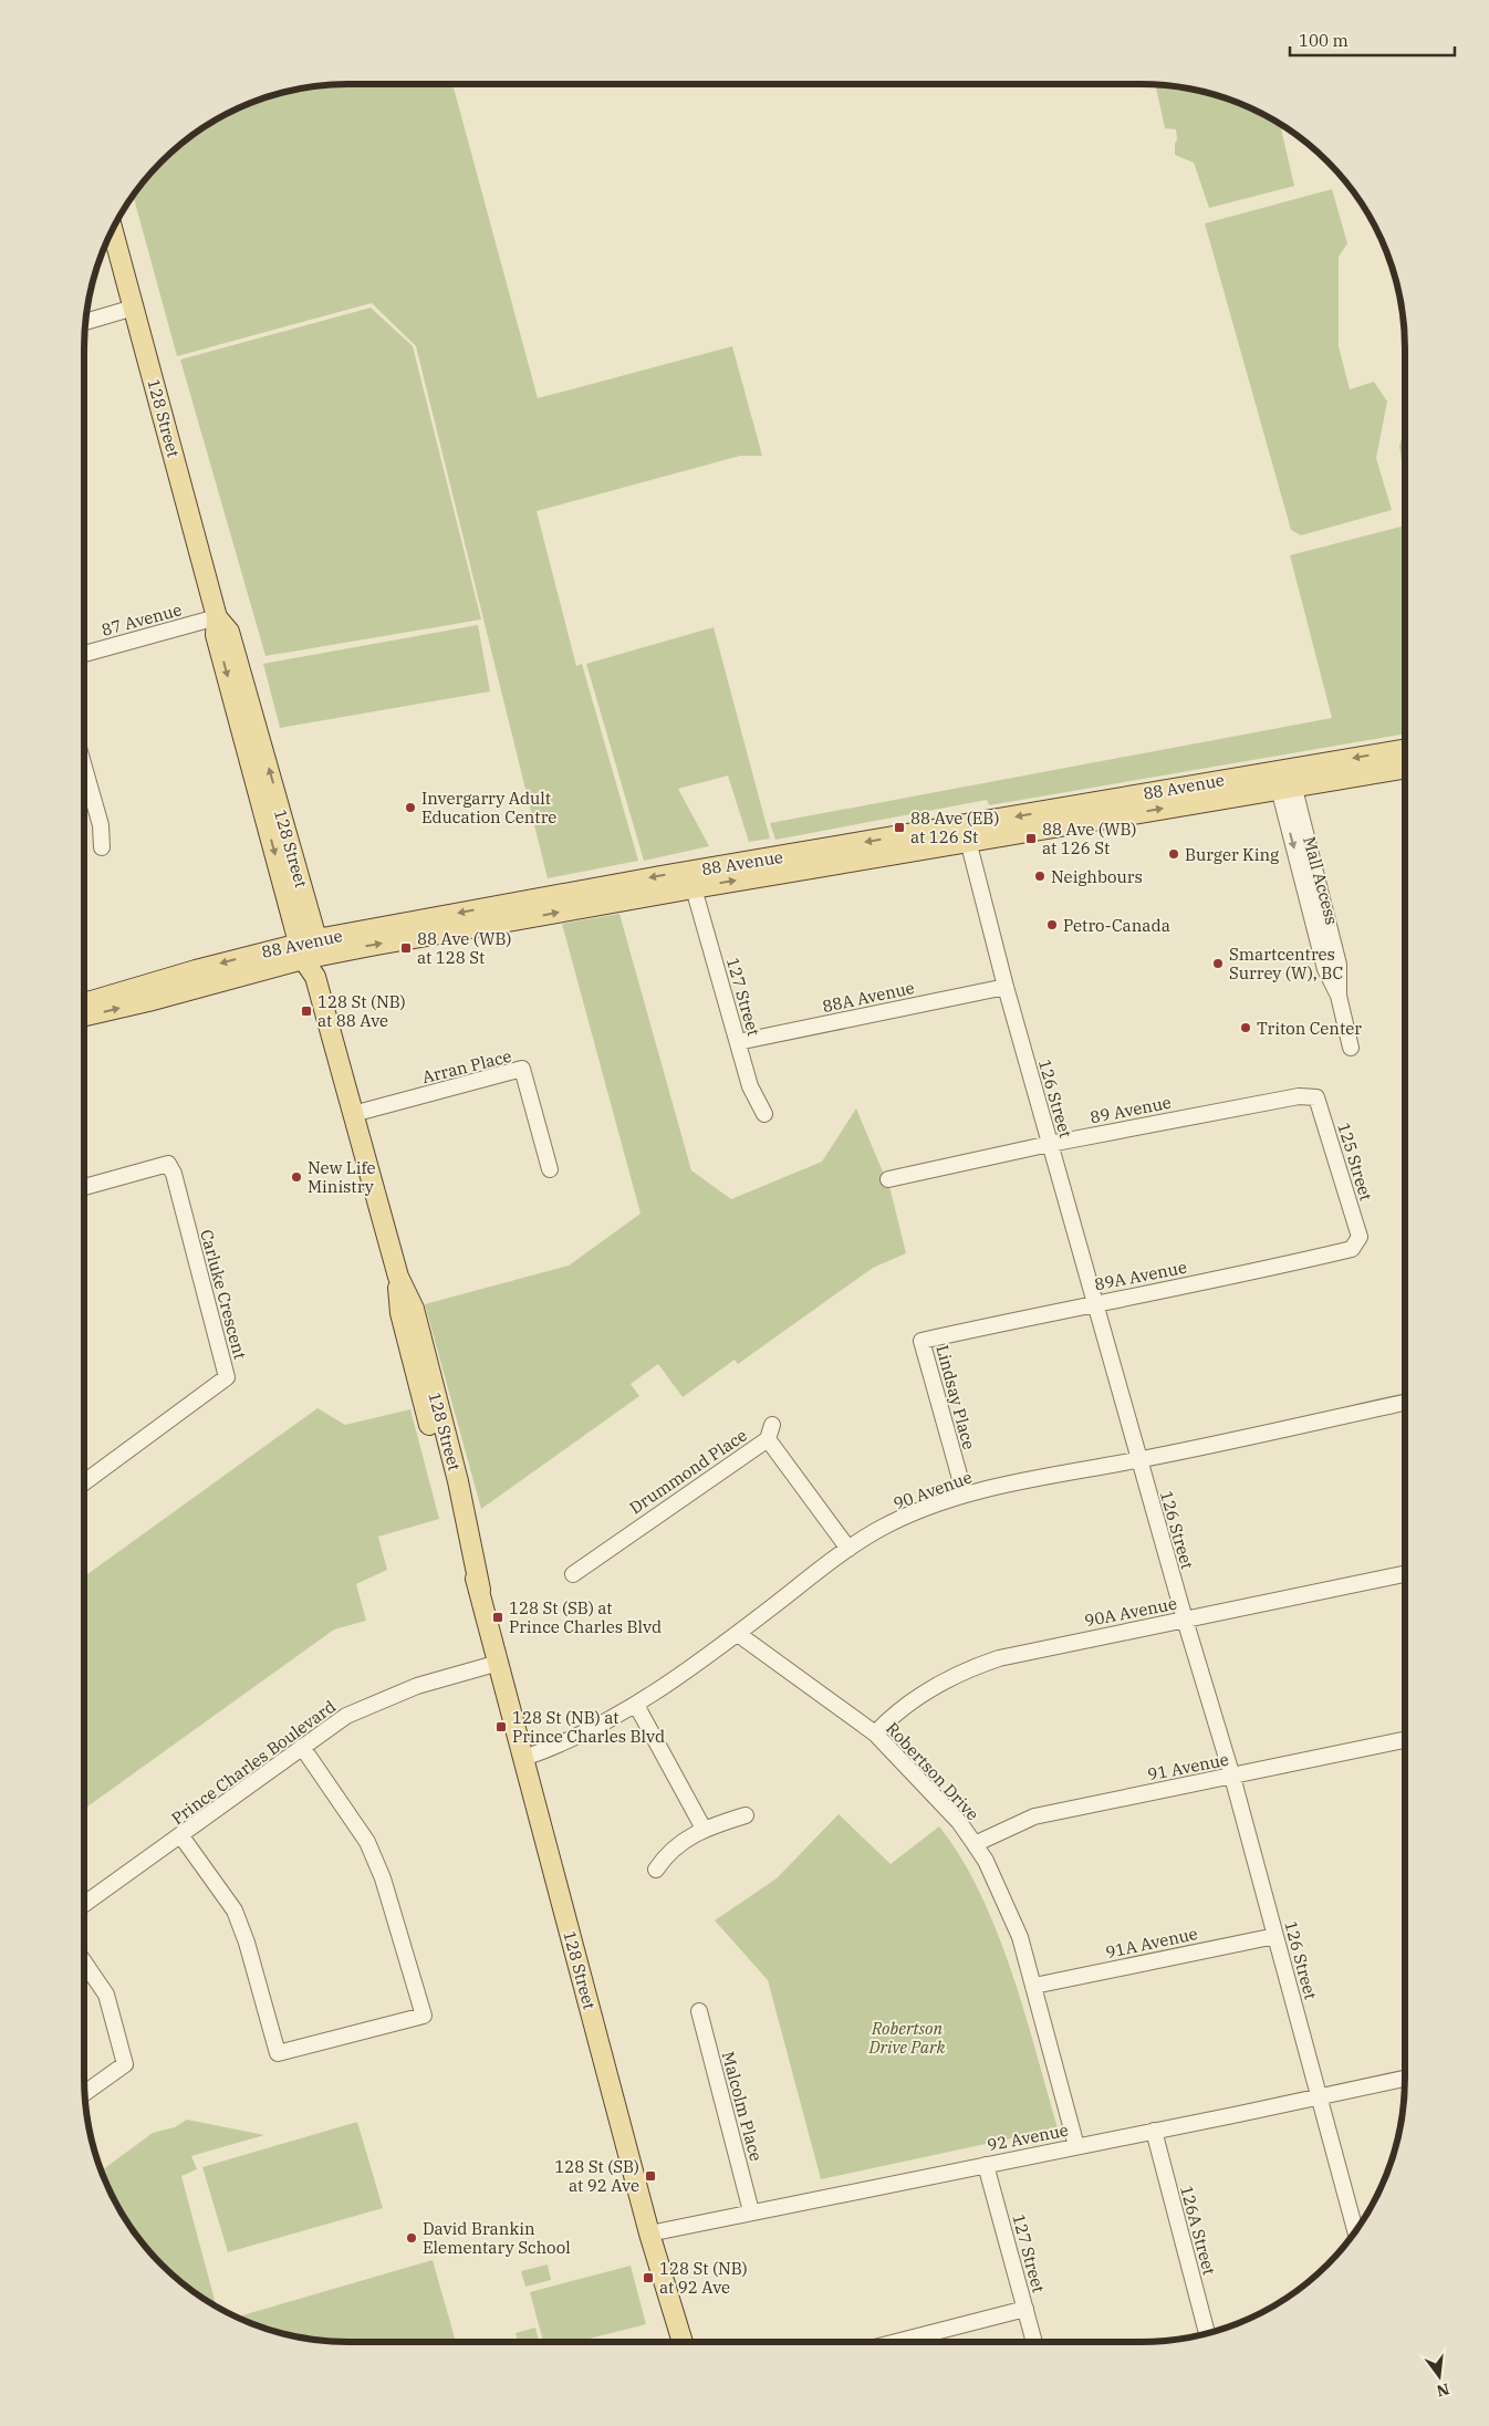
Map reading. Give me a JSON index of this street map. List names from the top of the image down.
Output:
{
  "streets": {
    "main road": ["128 Street", "88 Avenue"],
    "street": [
      "87 Avenue",
      "Mall Access",
      "127 Street",
      "88A Avenue",
      "Arran Place",
      "126 Street",
      "89 Avenue",
      "125 Street",
      "89A Avenue",
      "Carluke Crescent",
      "Lindsay Place",
      "Drummond Place",
      "90 Avenue",
      "90A Avenue",
      "Prince Charles Boulevard",
      "91 Avenue",
      "Robertson Drive",
      "91A Avenue",
      "Malcolm Place",
      "92 Avenue",
      "126A Street"
    ]
  },
  "crossings": [
    ["128 Street", "87 Avenue"],
    ["128 Street", "88 Avenue"],
    ["128 Street", "Arran Place"],
    ["128 Street", "90 Avenue"],
    ["128 Street", "Prince Charles Boulevard"],
    ["128 Street", "92 Avenue"],
    ["88 Avenue", "Mall Access"],
    ["88 Avenue", "127 Street"],
    ["88 Avenue", "126 Street"],
    ["127 Street", "88A Avenue"],
    ["127 Street", "92 Avenue"],
    ["88A Avenue", "126 Street"],
    ["126 Street", "89 Avenue"],
    ["126 Street", "89A Avenue"],
    ["126 Street", "90 Avenue"],
    ["126 Street", "90A Avenue"],
    ["126 Street", "91 Avenue"],
    ["126 Street", "91A Avenue"],
    ["126 Street", "92 Avenue"],
    ["89 Avenue", "125 Street"],
    ["125 Street", "89A Avenue"],
    ["89A Avenue", "Lindsay Place"],
    ["Lindsay Place", "90 Avenue"],
    ["Drummond Place", "90 Avenue"],
    ["90 Avenue", "Robertson Drive"],
    ["90A Avenue", "Robertson Drive"],
    ["91 Avenue", "Robertson Drive"],
    ["Robertson Drive", "91A Avenue"],
    ["Robertson Drive", "92 Avenue"],
    ["Malcolm Place", "92 Avenue"],
    ["92 Avenue", "126A Street"]
  ],
  "parks": ["Robertson Drive Park"],
  "places": {
    "other": [
      "Invergarry Adult Education Centre",
      "Burger King",
      "Neighbours",
      "Petro-Canada",
      "Smartcentres Surrey (W), BC",
      "Triton Center",
      "New Life Ministry",
      "David Brankin Elementary School"
    ],
    "transit": [
      "88 Ave (EB) at 126 St",
      "88 Ave (WB) at 126 St",
      "88 Ave (WB) at 128 St",
      "128 St (NB) at 88 Ave",
      "128 St (SB) at Prince Charles Blvd",
      "128 St (NB) at Prince Charles Blvd",
      "128 St (SB) at 92 Ave",
      "128 St (NB) at 92 Ave"
    ]
  },
  "scale_bar": "100 m",
  "north": "bottom"
}
